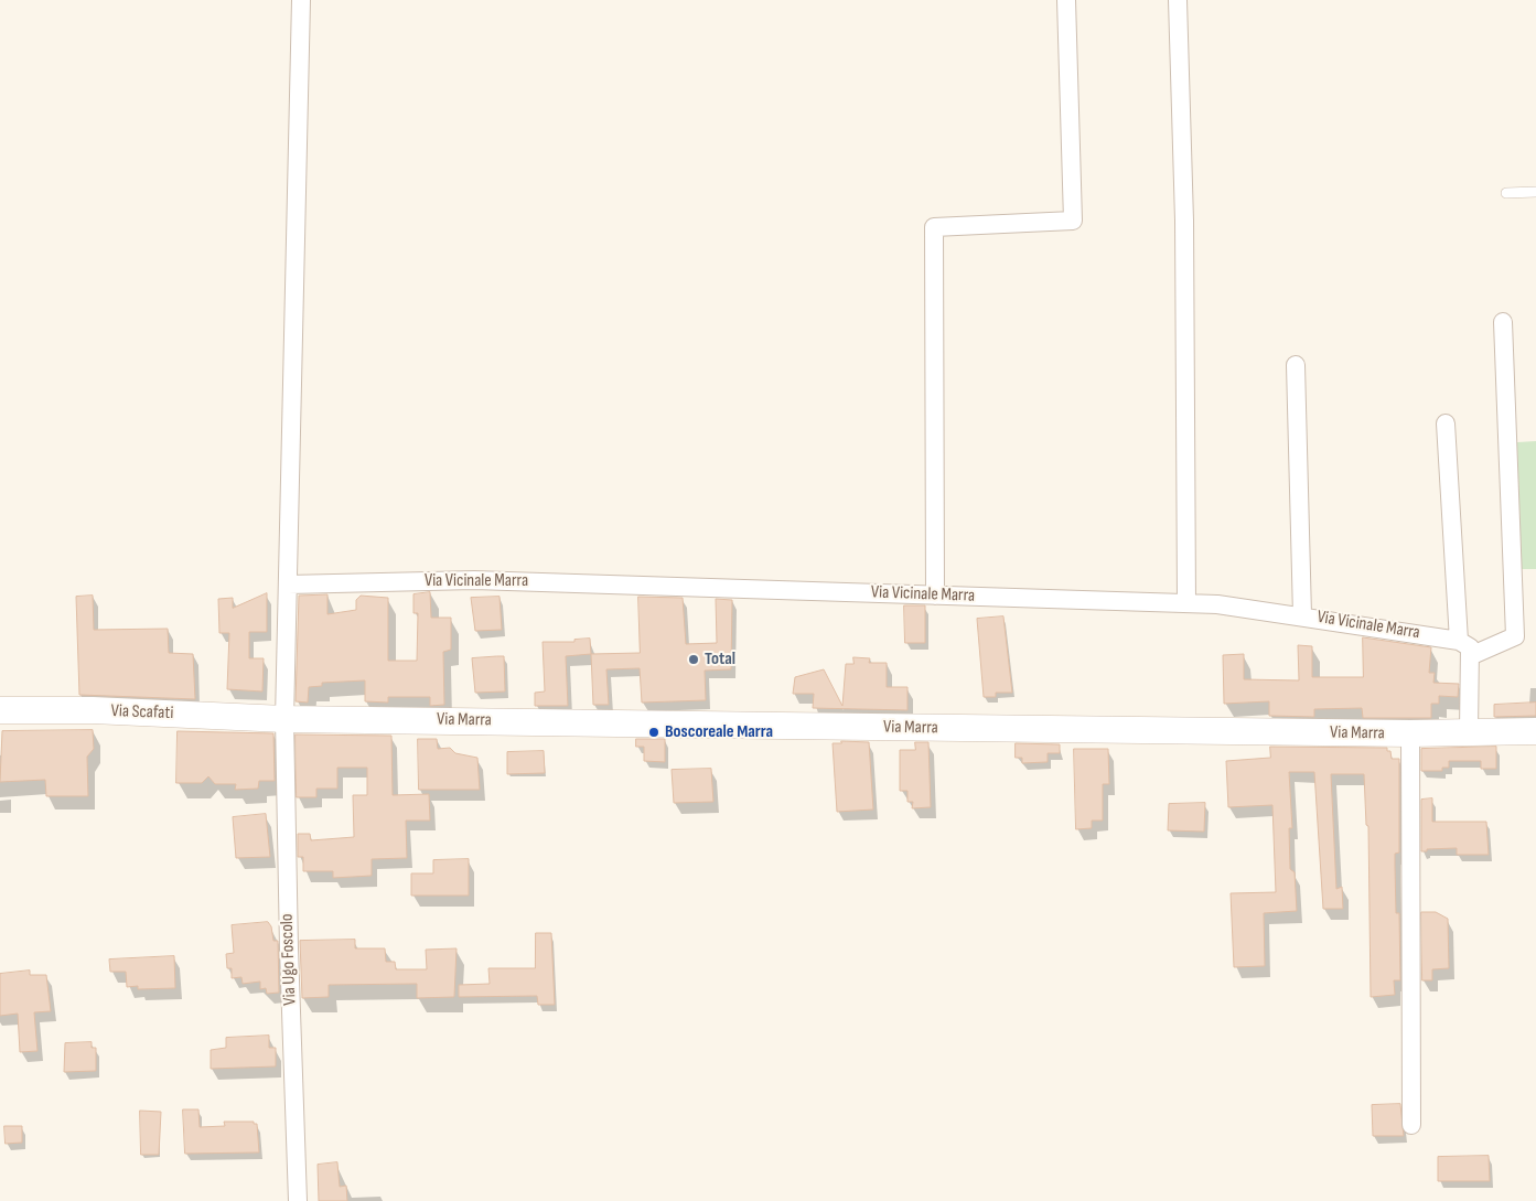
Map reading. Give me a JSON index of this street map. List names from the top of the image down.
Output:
{
  "streets": {
    "main road": ["Via Scafati", "Via Marra"],
    "street": ["Via Vicinale Marra", "Via Ugo Foscolo"]
  },
  "crossings": [
    ["Via Vicinale Marra", "Via Ugo Foscolo"],
    ["Via Scafati", "Via Marra"],
    ["Via Scafati", "Via Ugo Foscolo"],
    ["Via Marra", "Via Ugo Foscolo"]
  ],
  "places": ["Total", "Boscoreale Marra"]
}
